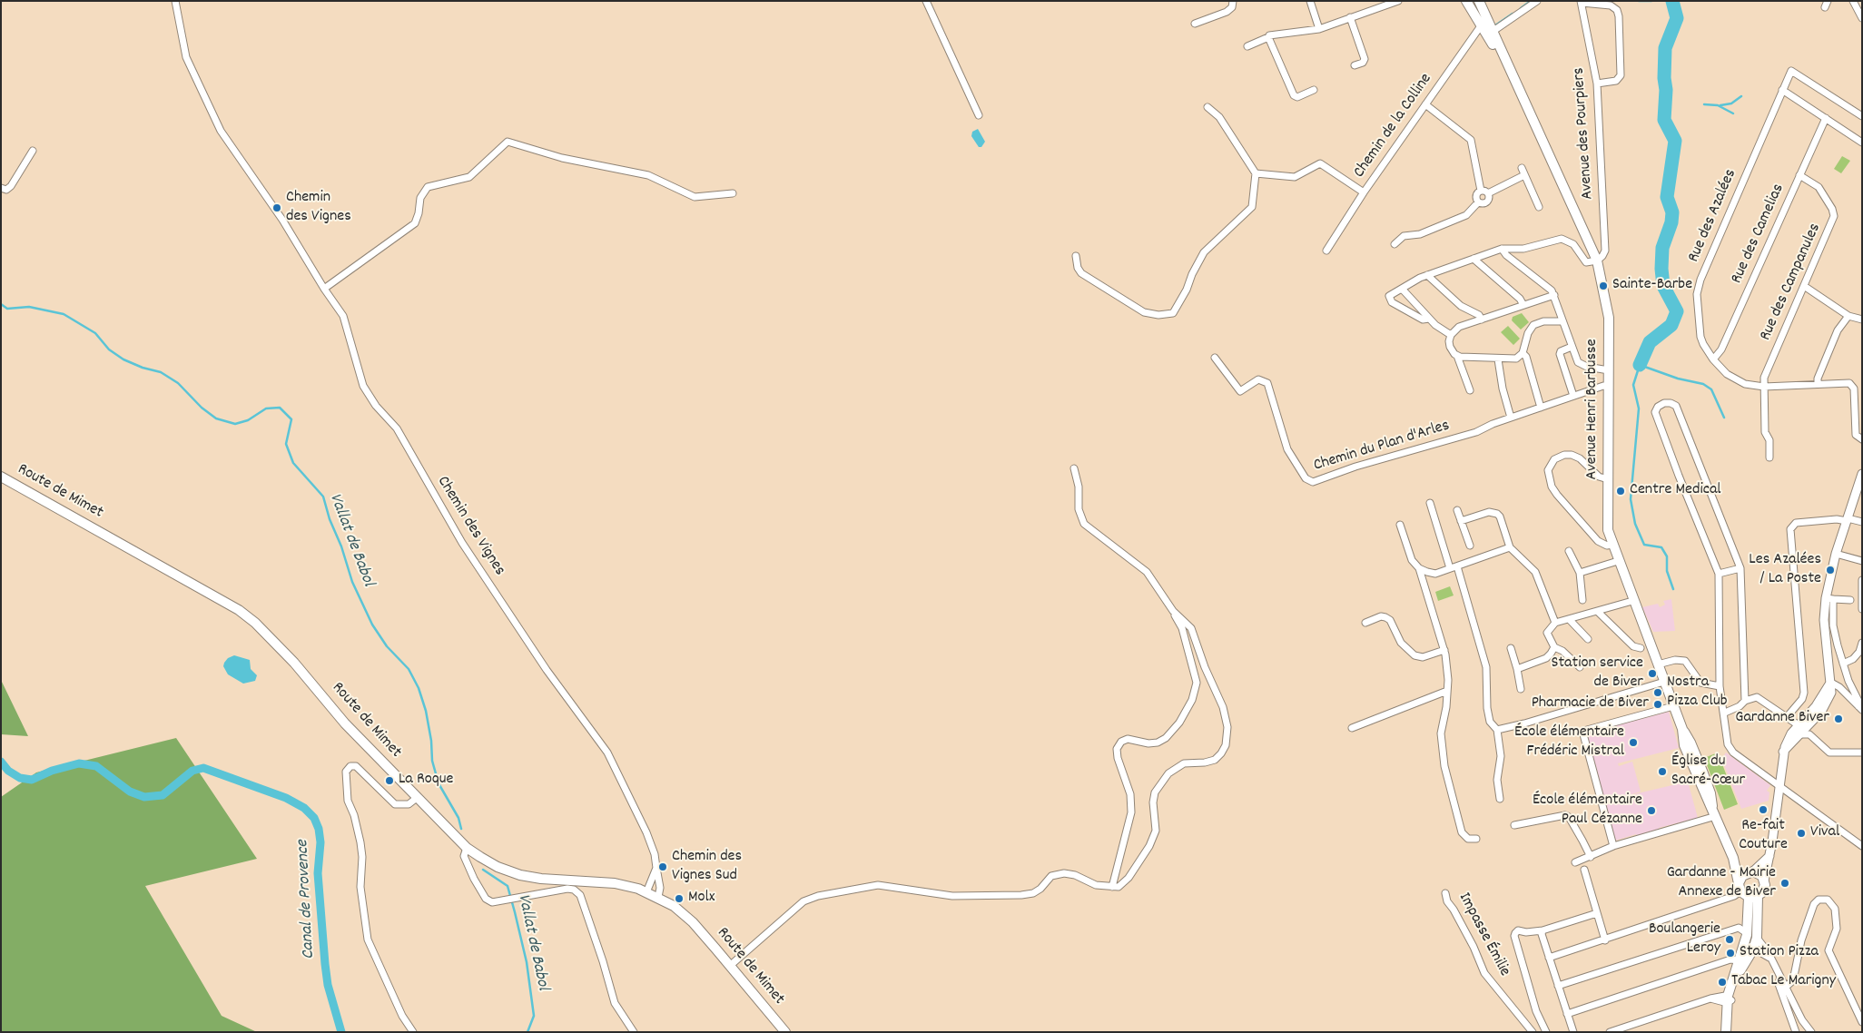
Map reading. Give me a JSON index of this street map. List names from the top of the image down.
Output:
{
  "streets": {
    "main road": ["Avenue Henri Barbusse", "Route de Mimet"],
    "street": [
      "Chemin de la Colline",
      "Avenue des Pourpiers",
      "Rue des Azalées",
      "Rue des Camelias",
      "Rue des Campanules",
      "Chemin du Plan d'Arles",
      "Chemin des Vignes",
      "Impasse Émilie"
    ]
  },
  "crossings": [
    ["Chemin de la Colline", "Avenue Henri Barbusse"],
    ["Avenue des Pourpiers", "Avenue Henri Barbusse"],
    ["Rue des Azalées", "Rue des Camelias"],
    ["Rue des Azalées", "Rue des Campanules"],
    ["Rue des Camelias", "Rue des Campanules"],
    ["Avenue Henri Barbusse", "Chemin du Plan d'Arles"],
    ["Route de Mimet", "Chemin des Vignes"]
  ],
  "water": ["Vallat de Babol", "Canal de Provence"],
  "places": [
    "Chemin des Vignes",
    "Sainte-Barbe",
    "Centre Medical",
    "Les Azalées / La Poste",
    "Station service de Biver",
    "Nostra Pizza Club",
    "Pharmacie de Biver",
    "Gardanne Biver",
    "École élémentaire Frédéric Mistral",
    "Église du Sacré-Cœur",
    "La Roque",
    "Re-fait Couture",
    "École élémentaire Paul Cézanne",
    "Vival",
    "Chemin des Vignes Sud",
    "Gardanne - Mairie Annexe de Biver",
    "Molx",
    "Boulangerie Leroy",
    "Station Pizza",
    "Tabac Le Marigny"
  ]
}
